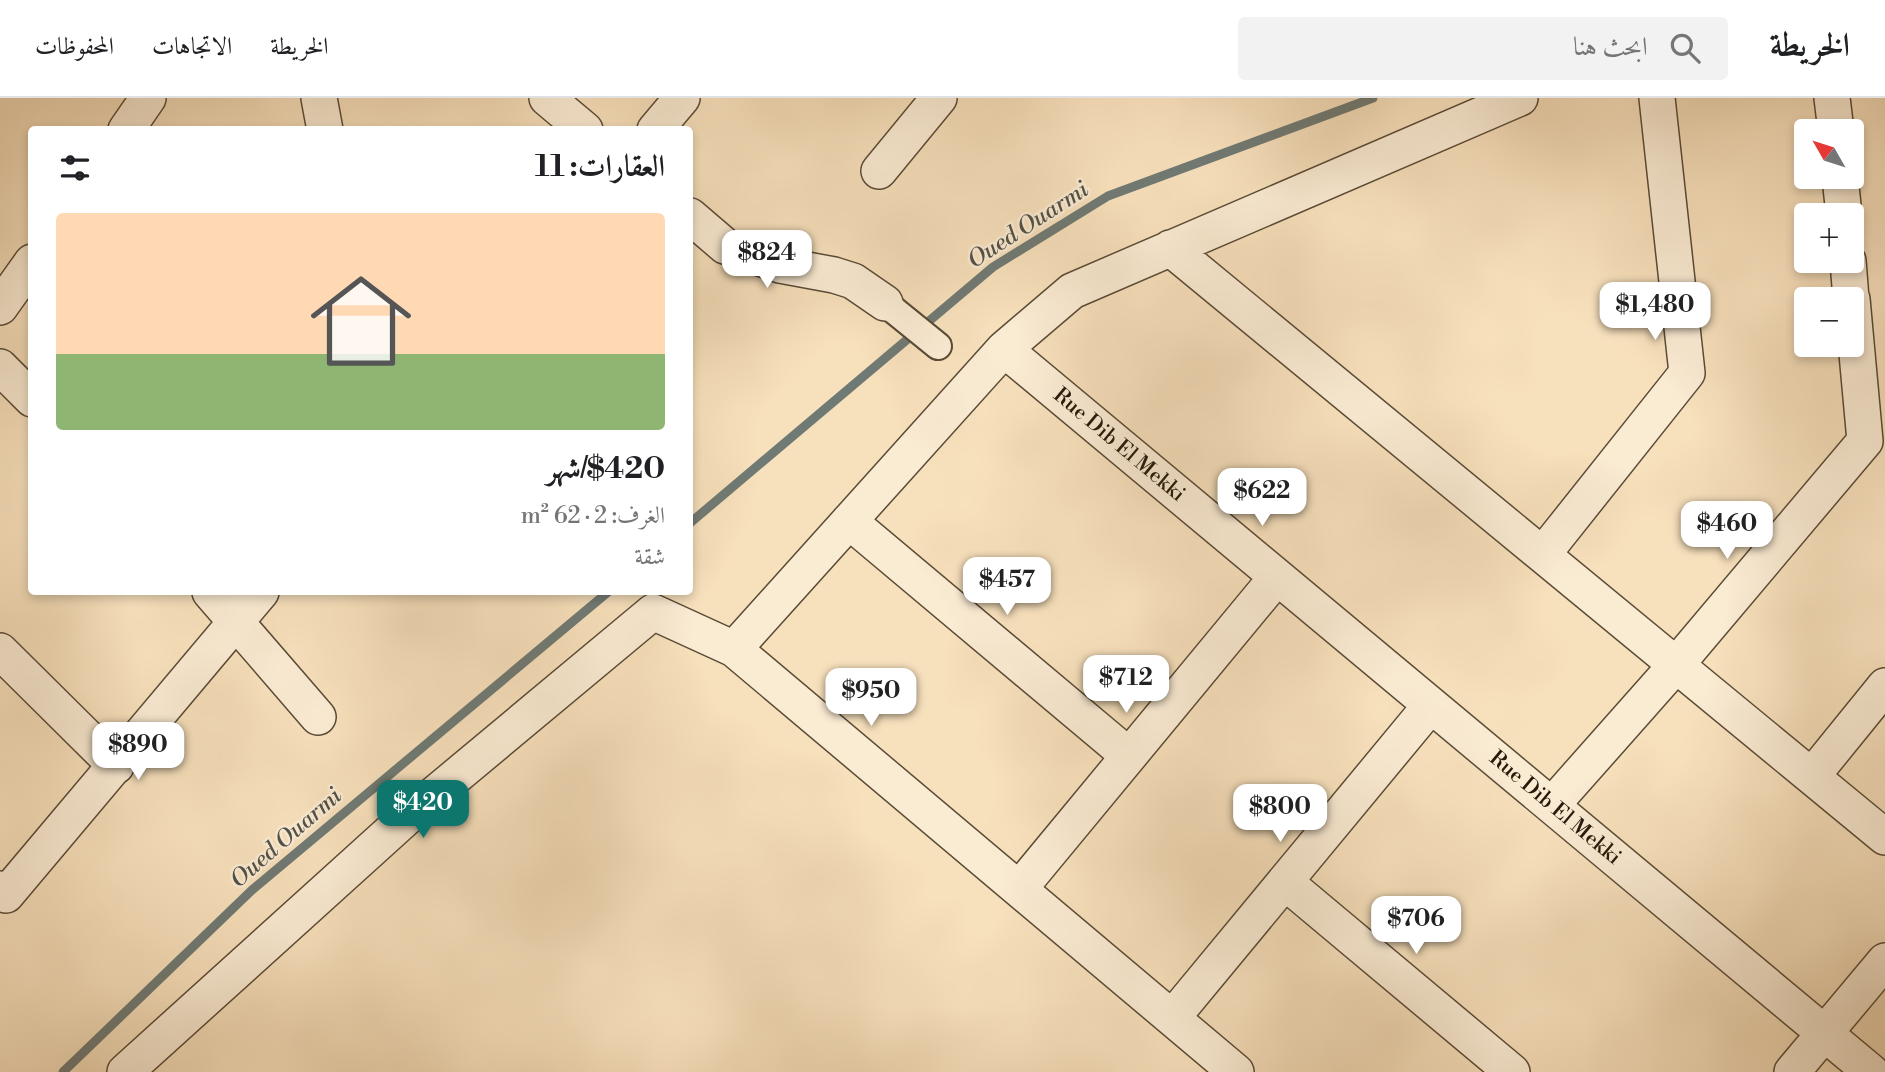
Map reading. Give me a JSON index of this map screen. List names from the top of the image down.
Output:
{
  "streets": {
    "street": ["Rue Dib El Mekki"]
  },
  "water": ["Oued Ouarmi"],
  "north": "top left",
  "page": {
    "header": "الخريطة",
    "search": "ابحث هنا",
    "nav": ["الخريطة", "الاتجاهات", "المحفوظات"],
    "map_buttons": ["+", "−"],
    "heading": "العقارات: 11",
    "list": [
      {
        "name": "$420/شهر",
        "note": "الغرف: 2 · 62 m² · شقة"
      }
    ],
    "price": [
      "$824",
      "$1,480",
      "$622",
      "$460",
      "$457",
      "$712",
      "$950",
      "$890",
      "$420",
      "$800",
      "$706"
    ]
  }
}
